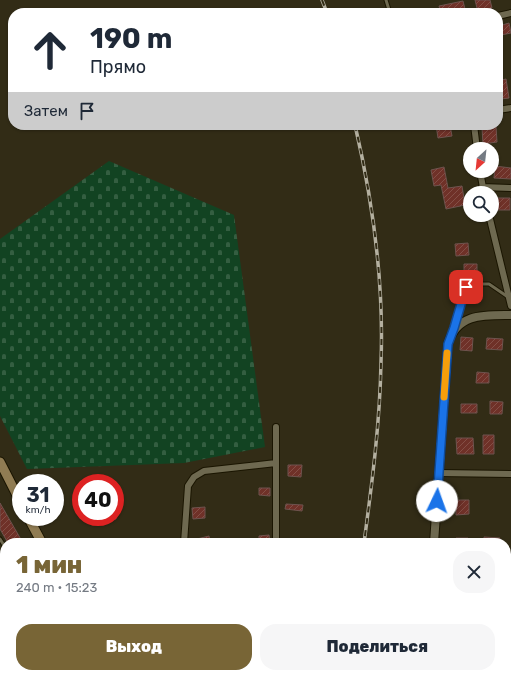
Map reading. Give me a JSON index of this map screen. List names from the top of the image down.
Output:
{
  "north": "bottom left",
  "page": {
    "turn": ["190 m", "Прямо"],
    "then": "Затем",
    "speed": "31 km/h",
    "limit": "40",
    "heading": ["1 мин", "240 m · 15:23"],
    "buttons": ["Выход", "Поделиться"]
  }
}
